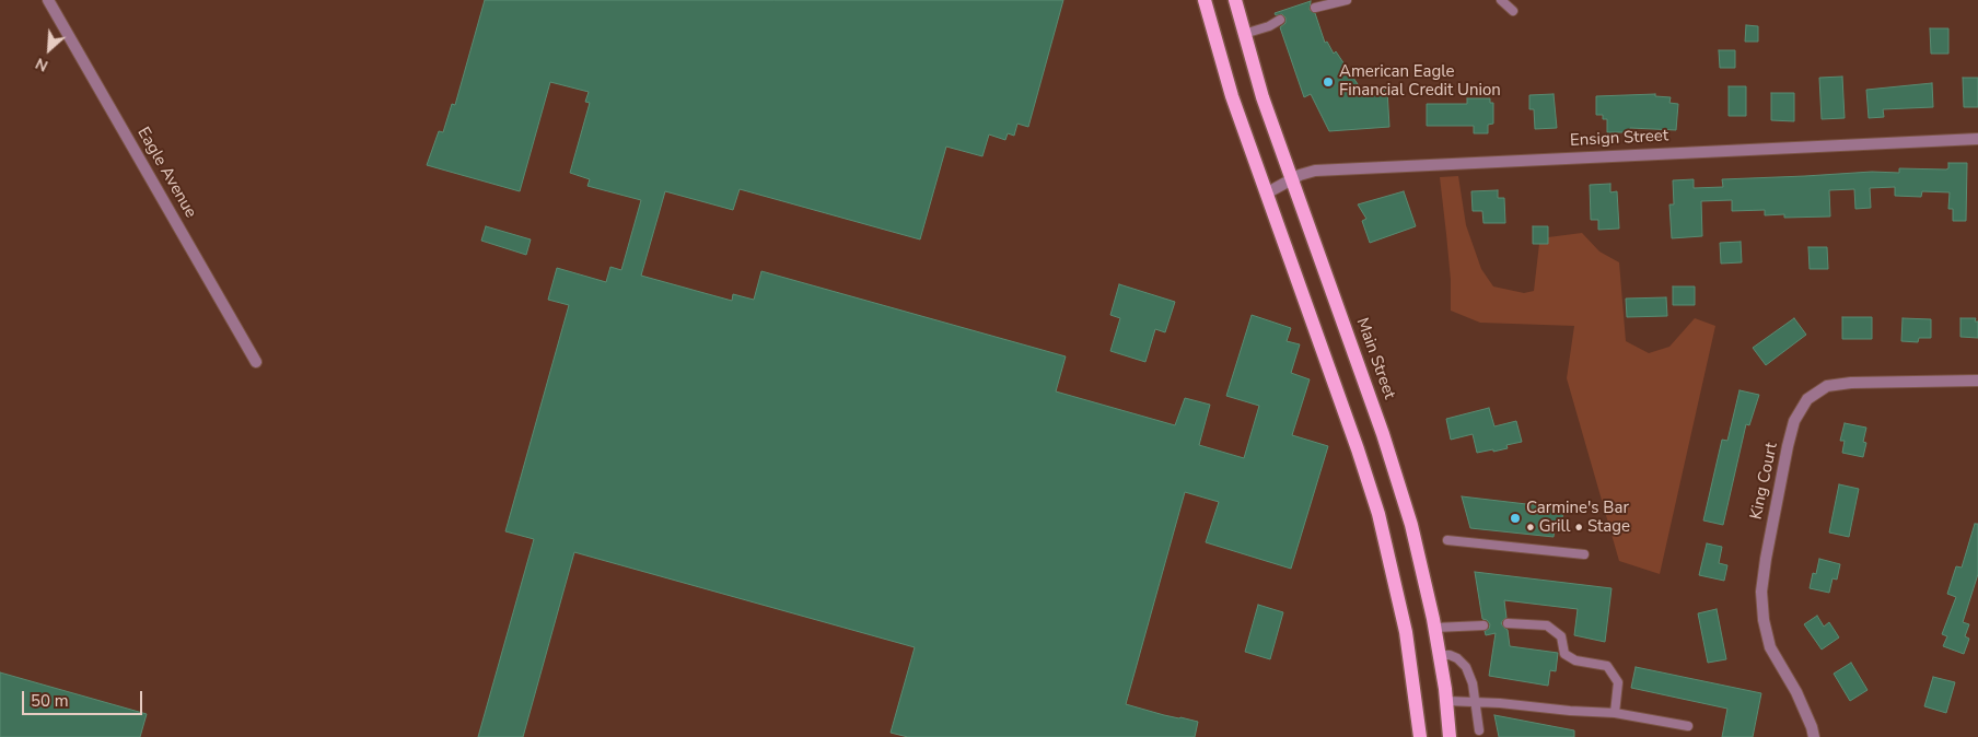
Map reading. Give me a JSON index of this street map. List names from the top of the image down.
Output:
{
  "streets": {
    "main road": ["Main Street"],
    "street": ["Ensign Street", "Eagle Avenue", "King Court"]
  },
  "crossings": [
    ["Ensign Street", "Main Street"]
  ],
  "places": ["American Eagle Financial Credit Union", "Carmine's Bar • Grill • Stage"],
  "scale_bar": "50 m",
  "north": "bottom left"
}
